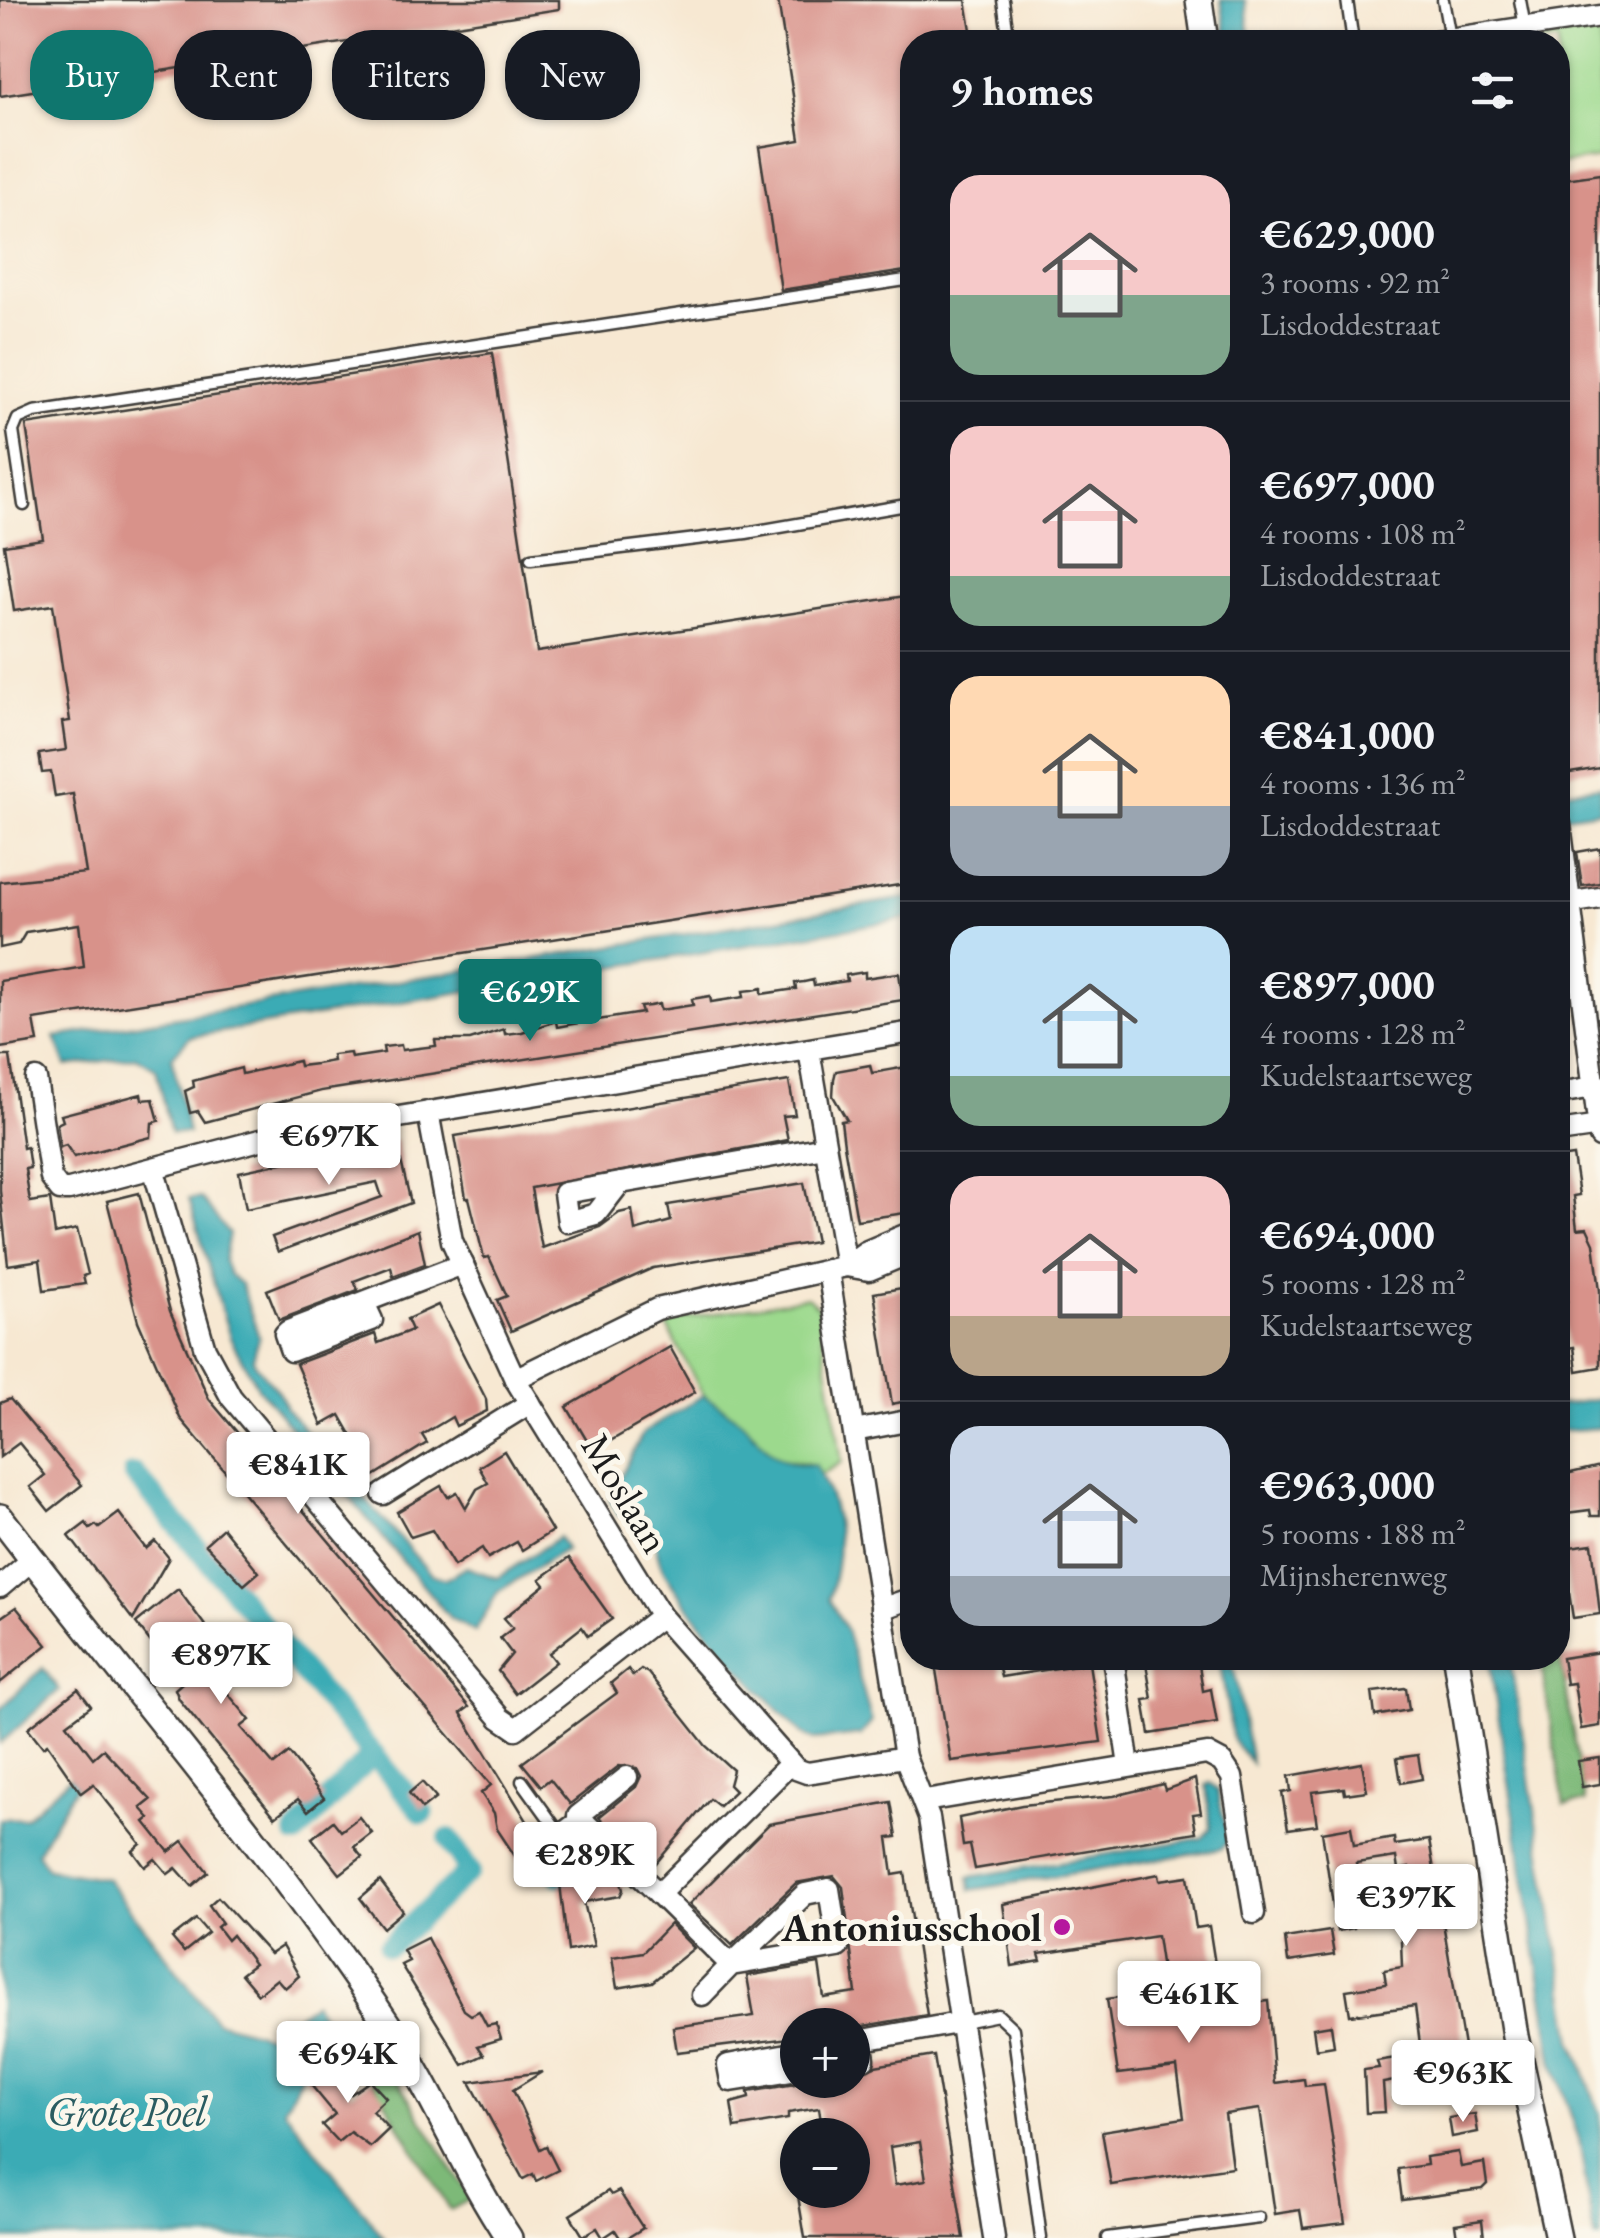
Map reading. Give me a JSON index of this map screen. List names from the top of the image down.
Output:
{
  "streets": {
    "street": ["Moslaan"]
  },
  "water": ["Grote Poel"],
  "places": ["Antoniusschool"],
  "page": {
    "chip": [
      "Buy",
      "Rent",
      "Filters",
      "New"
    ],
    "heading": "9 homes",
    "list": [
      {
        "name": "€629,000",
        "note": "3 rooms · 92 m² · Lisdoddestraat"
      },
      {
        "name": "€697,000",
        "note": "4 rooms · 108 m² · Lisdoddestraat"
      },
      {
        "name": "€841,000",
        "note": "4 rooms · 136 m² · Lisdoddestraat"
      },
      {
        "name": "€897,000",
        "note": "4 rooms · 128 m² · Kudelstaartseweg"
      },
      {
        "name": "€694,000",
        "note": "5 rooms · 128 m² · Kudelstaartseweg"
      },
      {
        "name": "€963,000",
        "note": "5 rooms · 188 m² · Mijnsherenweg"
      }
    ],
    "price": [
      "€629K",
      "€697K",
      "€841K",
      "€897K",
      "€289K",
      "€397K",
      "€461K",
      "€694K",
      "€963K"
    ],
    "map_buttons": ["+", "−"]
  }
}
